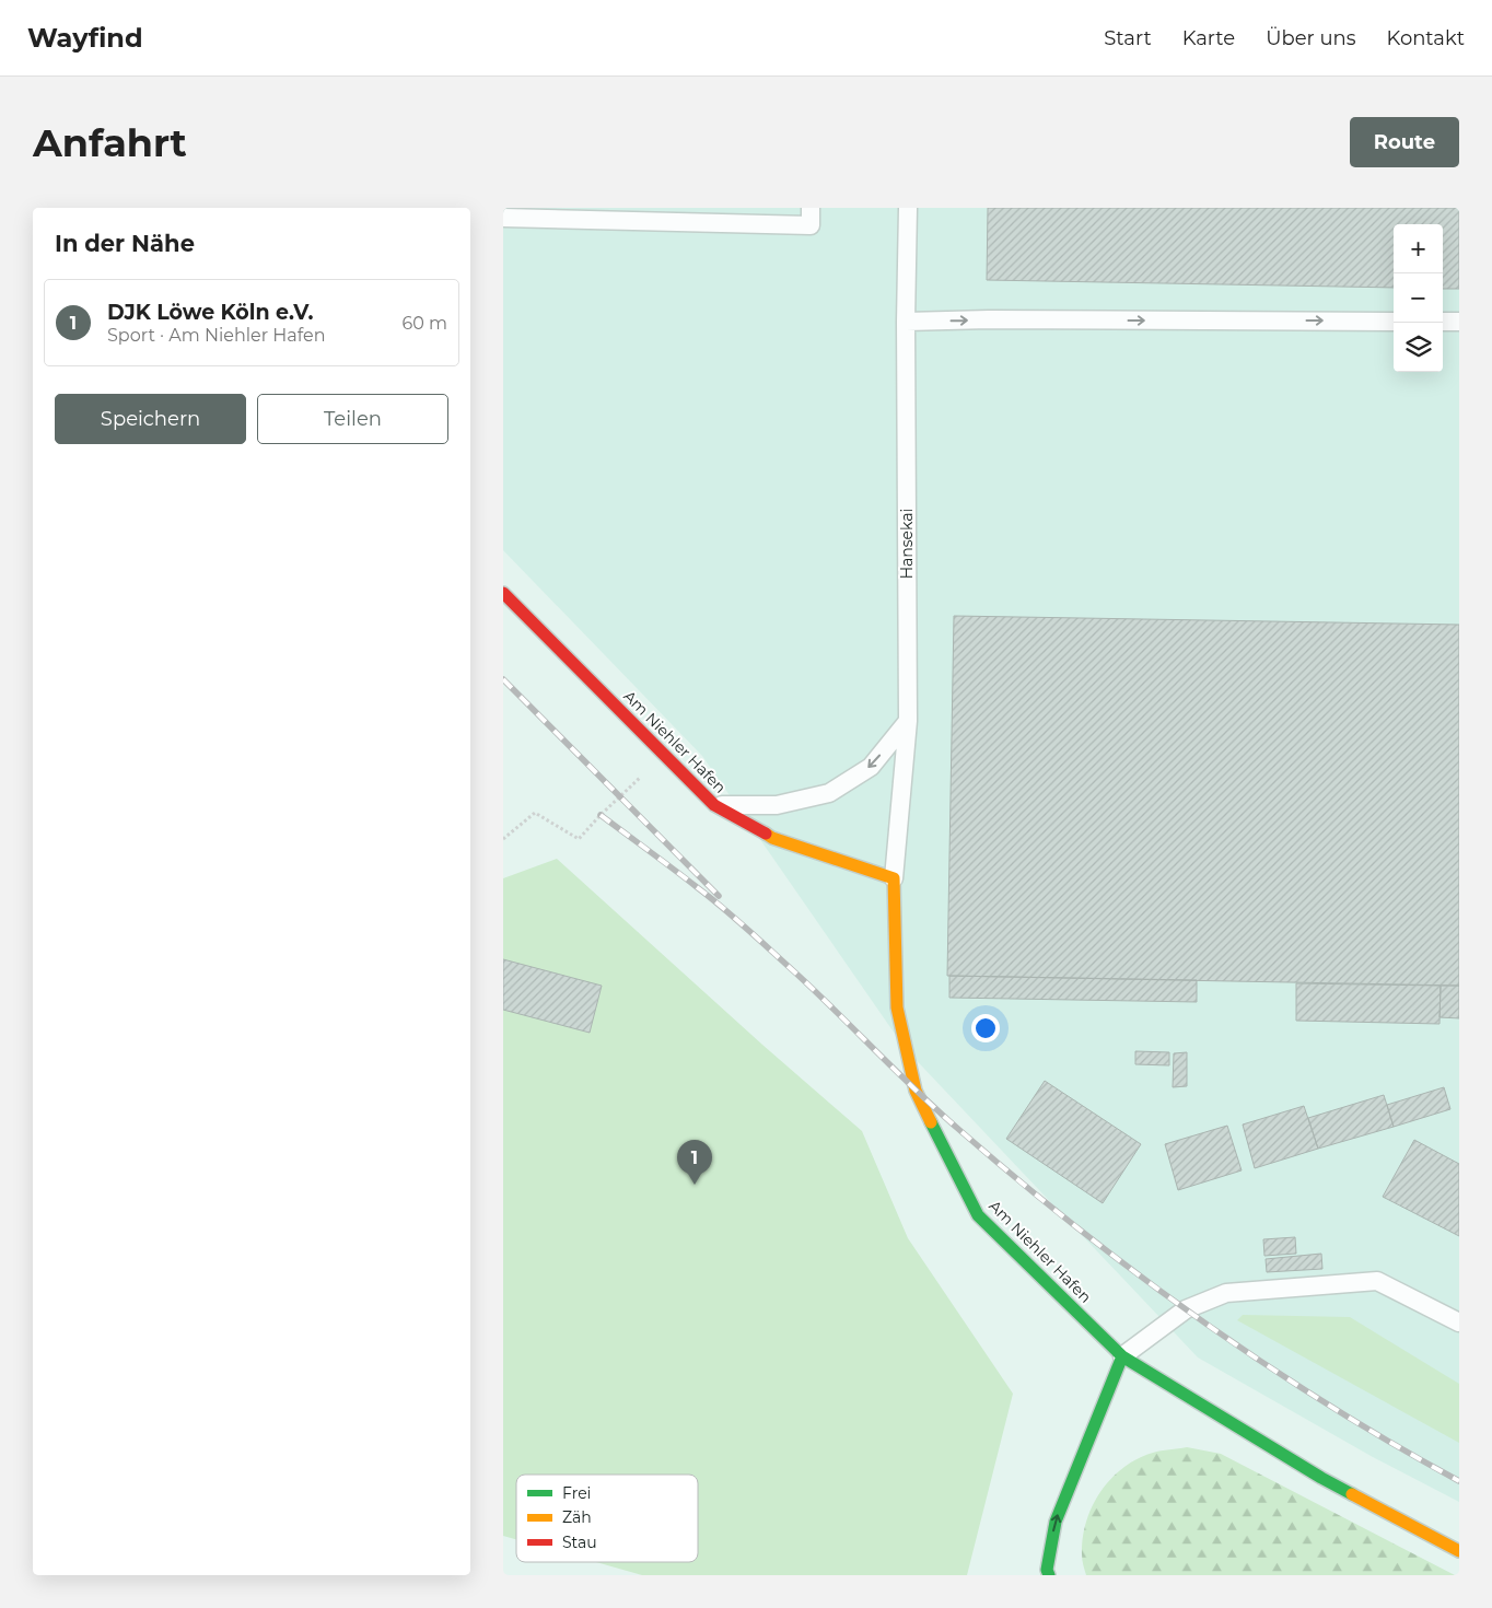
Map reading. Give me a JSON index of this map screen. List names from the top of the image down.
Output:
{
  "streets": {
    "street": ["Am Niehler Hafen"],
    "lane": ["Hansekai"]
  },
  "crossings": [
    ["Hansekai", "Am Niehler Hafen"]
  ],
  "legend": ["Frei", "Zäh", "Stau"],
  "page": {
    "header": "Wayfind",
    "nav": [
      "Start",
      "Karte",
      "Über uns",
      "Kontakt"
    ],
    "buttons": [
      "Route",
      ["Speichern", "Teilen"]
    ],
    "title": "Anfahrt",
    "heading": "In der Nähe",
    "map_buttons": ["+", "−"],
    "list": [
      {
        "mark": "1",
        "name": "DJK Löwe Köln e.V.",
        "note": "Sport · Am Niehler Hafen",
        "value": "60 m"
      }
    ],
    "pins": "1"
  }
}
